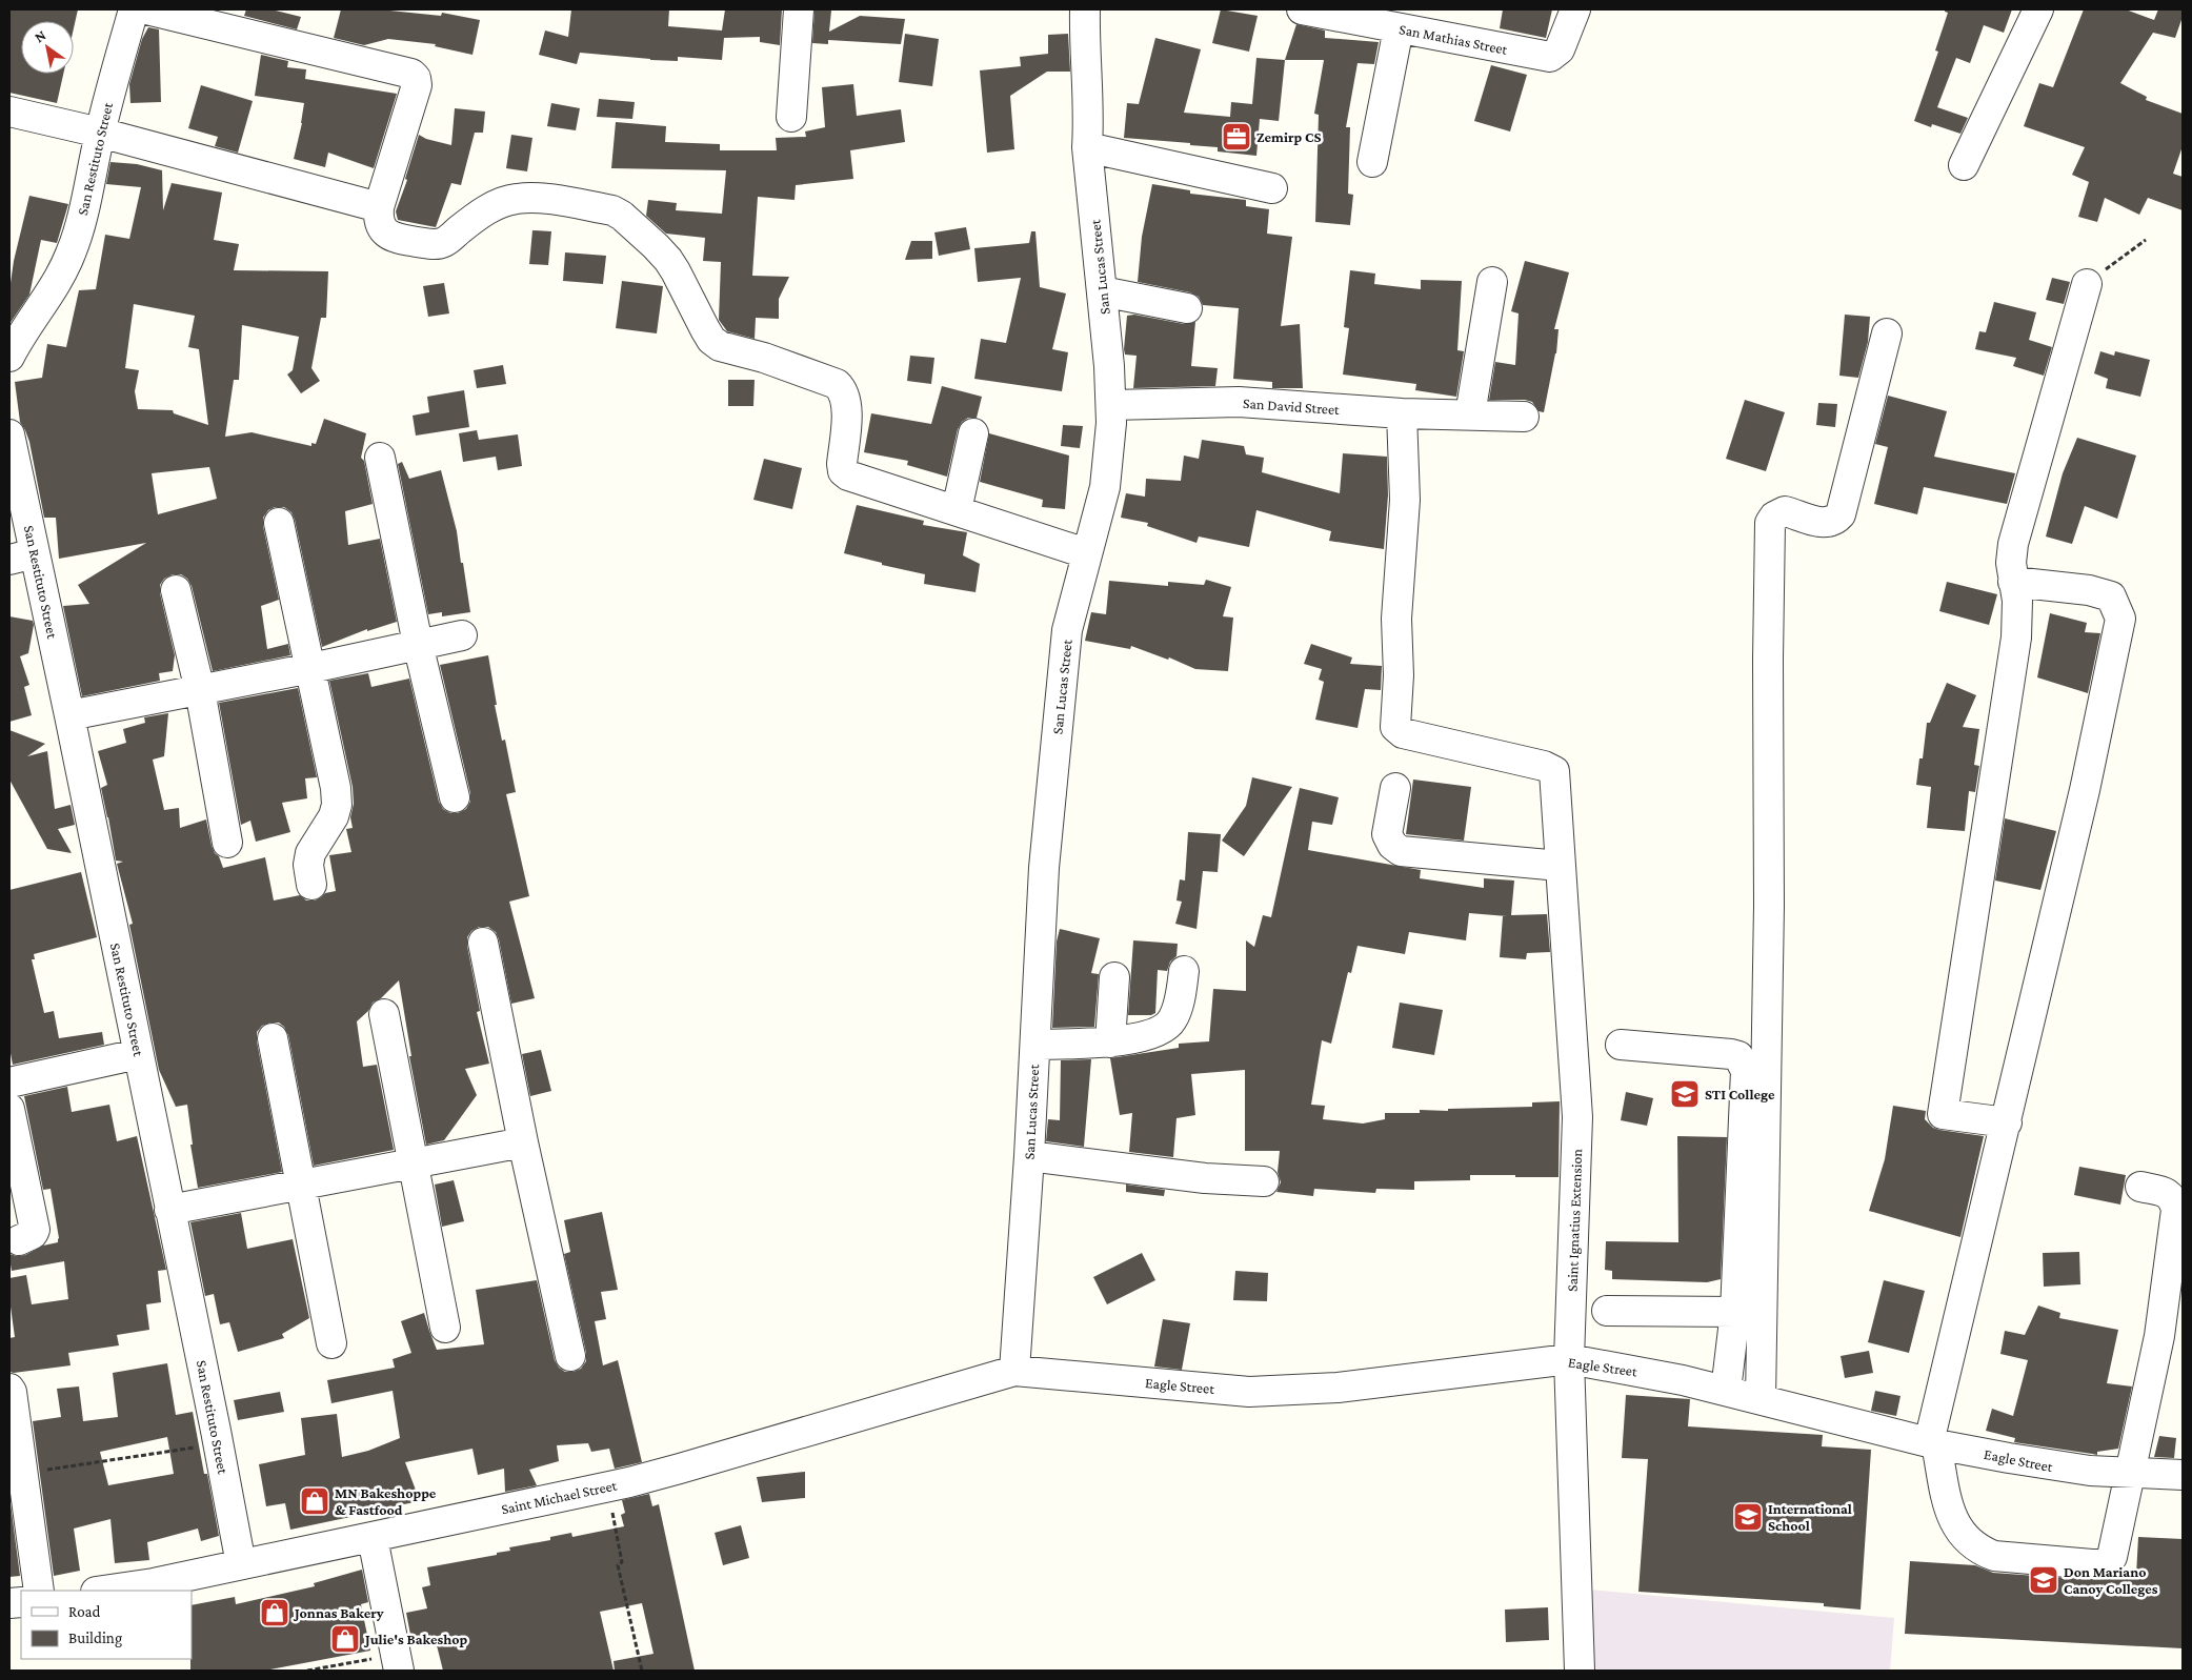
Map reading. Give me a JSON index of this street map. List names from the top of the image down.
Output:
{
  "streets": {
    "street": [
      "San Mathias Street",
      "San Restituto Street",
      "San Lucas Street",
      "San David Street",
      "Saint Ignatius Extension",
      "Eagle Street",
      "Saint Michael Street"
    ]
  },
  "crossings": [
    ["San Restituto Street", "Saint Michael Street"],
    ["San Lucas Street", "San David Street"],
    ["San Lucas Street", "Eagle Street"],
    ["San Lucas Street", "Saint Michael Street"],
    ["San David Street", "Saint Ignatius Extension"],
    ["Saint Ignatius Extension", "Eagle Street"],
    ["Eagle Street", "Saint Michael Street"]
  ],
  "places": {
    "office": ["Zemirp CS"],
    "school or university": ["STI College", "International School", "Don Mariano Canoy Colleges"],
    "shop": ["MN Bakeshoppe & Fastfood", "Jonnas Bakery", "Julie's Bakeshop"]
  },
  "legend": ["Road", "Building"],
  "north": "top left"
}
